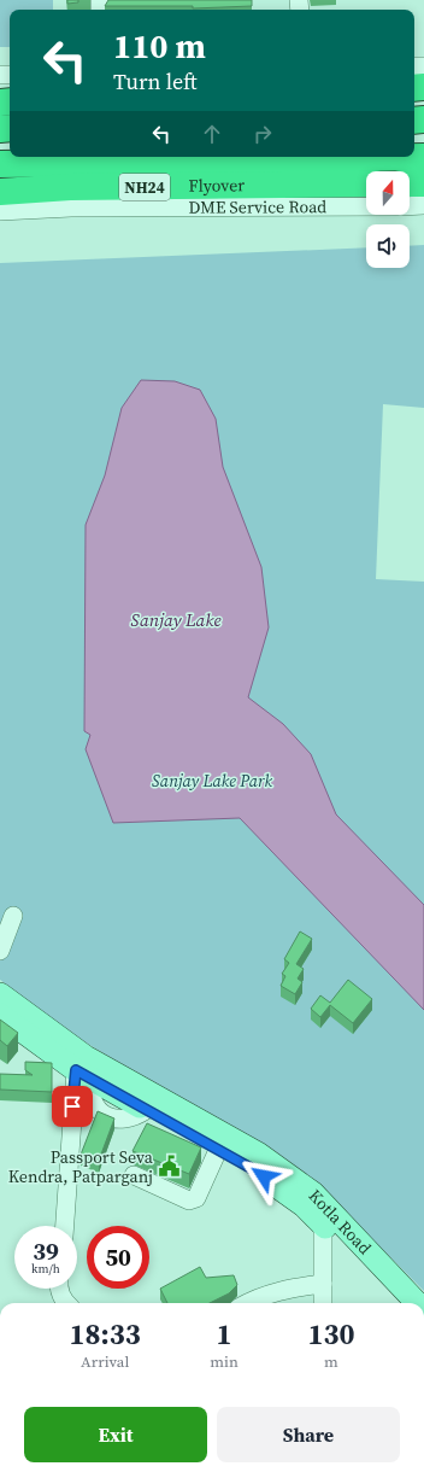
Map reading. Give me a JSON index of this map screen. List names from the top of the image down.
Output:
{
  "streets": {
    "highway": ["Flyover", "NH24"],
    "main road": ["Kotla Road"],
    "street": ["DME Service Road"]
  },
  "crossings": [
    ["Flyover", "DME Service Road"]
  ],
  "water": ["Sanjay Lake"],
  "parks": ["Sanjay Lake Park"],
  "places": {
    "public building": ["Passport Seva Kendra, Patparganj"]
  },
  "north": "top",
  "page": {
    "turn": ["110 m", "Turn left"],
    "speed": "39 km/h",
    "limit": "50",
    "eta": [
      "18:33",
      "Arrival",
      "1",
      "min",
      "130",
      "m"
    ],
    "buttons": ["Exit", "Share"]
  }
}
